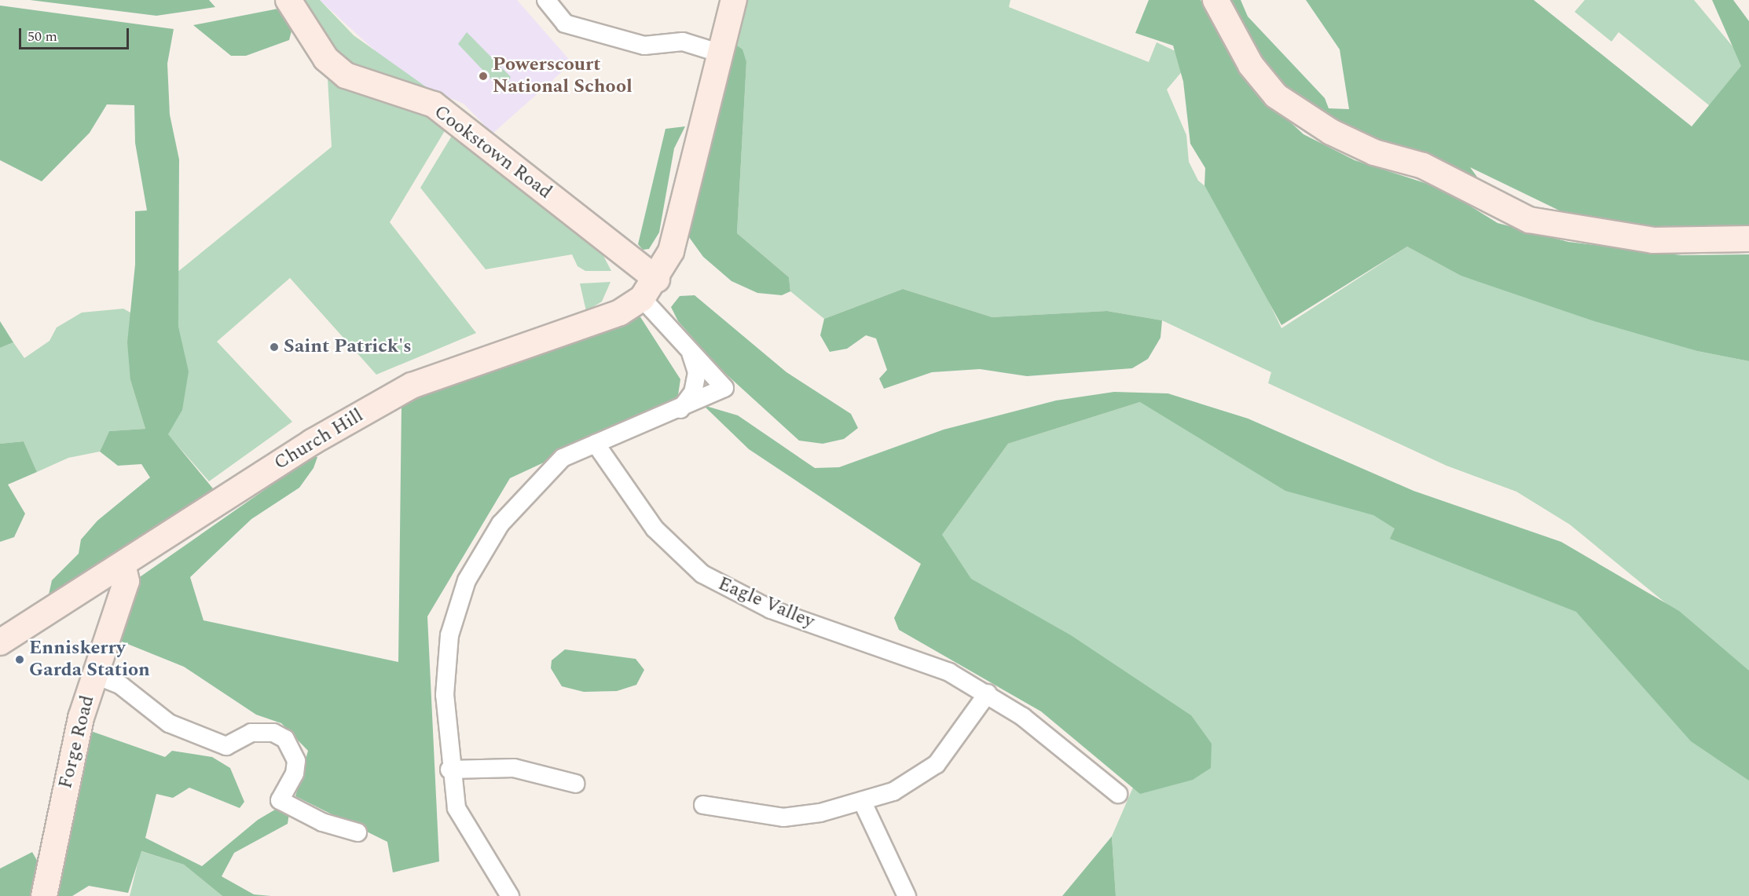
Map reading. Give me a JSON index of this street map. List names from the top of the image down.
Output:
{
  "streets": {
    "main road": ["Cookstown Road", "Church Hill", "Forge Road"],
    "street": ["Eagle Valley"]
  },
  "crossings": [
    ["Cookstown Road", "Church Hill"],
    ["Church Hill", "Forge Road"]
  ],
  "places": ["Powerscourt National School", "Saint Patrick's", "Enniskerry Garda Station"],
  "scale_bar": "50 m"
}
